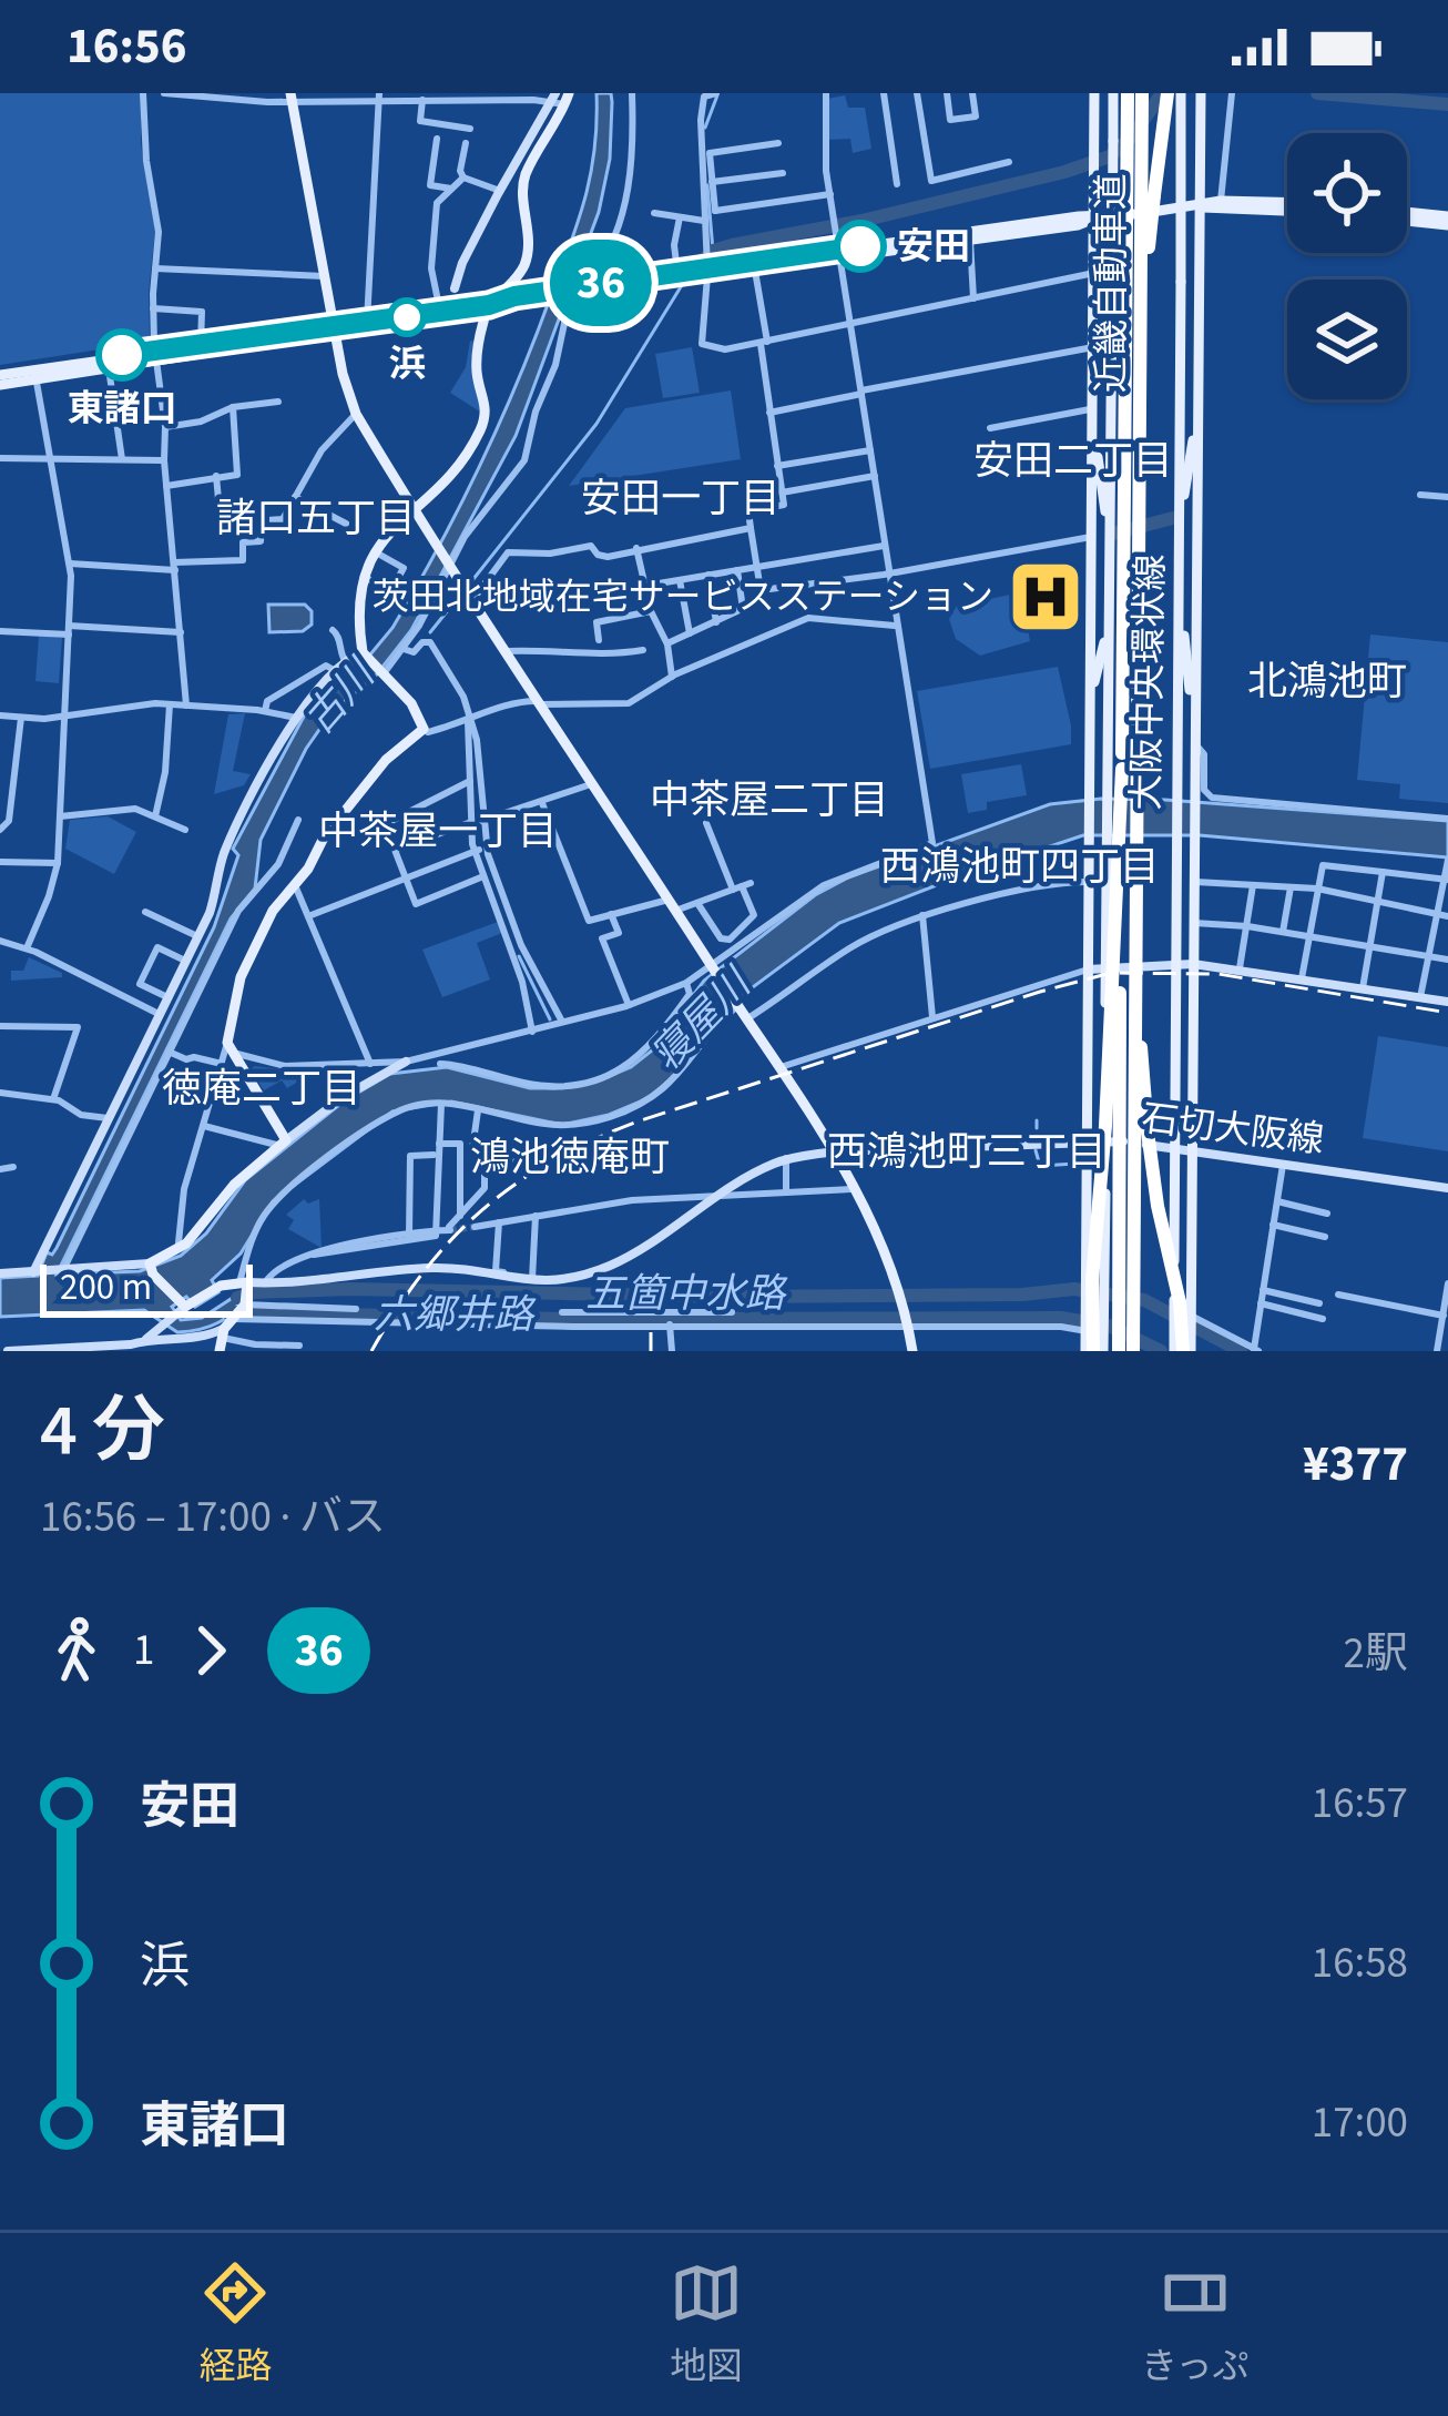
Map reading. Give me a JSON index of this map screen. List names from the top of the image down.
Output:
{
  "streets": {
    "highway": ["近畿自動車道"],
    "main road": ["大阪中央環状線"],
    "street": ["石切大阪線"]
  },
  "crossings": [
    ["近畿自動車道", "大阪中央環状線"],
    ["大阪中央環状線", "石切大阪線"]
  ],
  "districts": [
    "安田二丁目",
    "安田一丁目",
    "諸口五丁目",
    "北鴻池町",
    "中茶屋二丁目",
    "中茶屋一丁目",
    "西鴻池町四丁目",
    "徳庵二丁目",
    "西鴻池町三丁目",
    "鴻池徳庵町"
  ],
  "water": [
    "古川",
    "寝屋川",
    "五箇中水路",
    "六郷井路"
  ],
  "places": {
    "other": ["安田", "浜", "東諸口"],
    "hospital": ["茨田北地域在宅サービスステーション"]
  },
  "lines": ["bus line 36"],
  "scale_bar": "200 m",
  "page": {
    "status": "16:56",
    "on_map": "36",
    "scale": "200 m",
    "heading": ["4 分", "16:56 – 17:00 · バス", "¥377"],
    "legs": ["1", "36", "2駅"],
    "list": [
      {
        "name": "安田",
        "value": "16:57"
      },
      {
        "name": "浜",
        "value": "16:58"
      },
      {
        "name": "東諸口",
        "value": "17:00"
      }
    ],
    "tabs": ["経路", "地図", "きっぷ"]
  }
}
